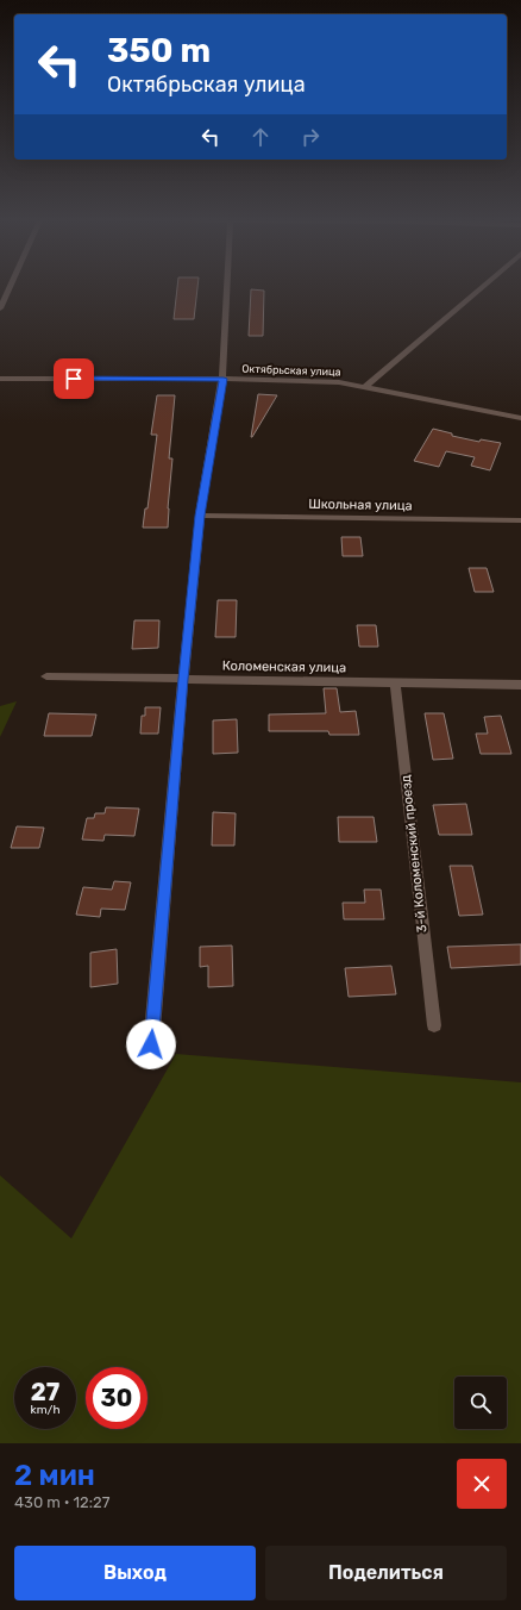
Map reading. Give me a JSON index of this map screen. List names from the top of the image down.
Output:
{
  "streets": {
    "street": [
      "Октябрьская улица",
      "Школьная улица",
      "Коломенская улица",
      "3-й Коломенский проезд"
    ]
  },
  "crossings": [
    ["Коломенская улица", "3-й Коломенский проезд"]
  ],
  "page": {
    "turn": ["350 m", "Октябрьская улица"],
    "speed": "27 km/h",
    "limit": "30",
    "heading": ["2 мин", "430 m · 12:27"],
    "buttons": ["Выход", "Поделиться"]
  }
}
